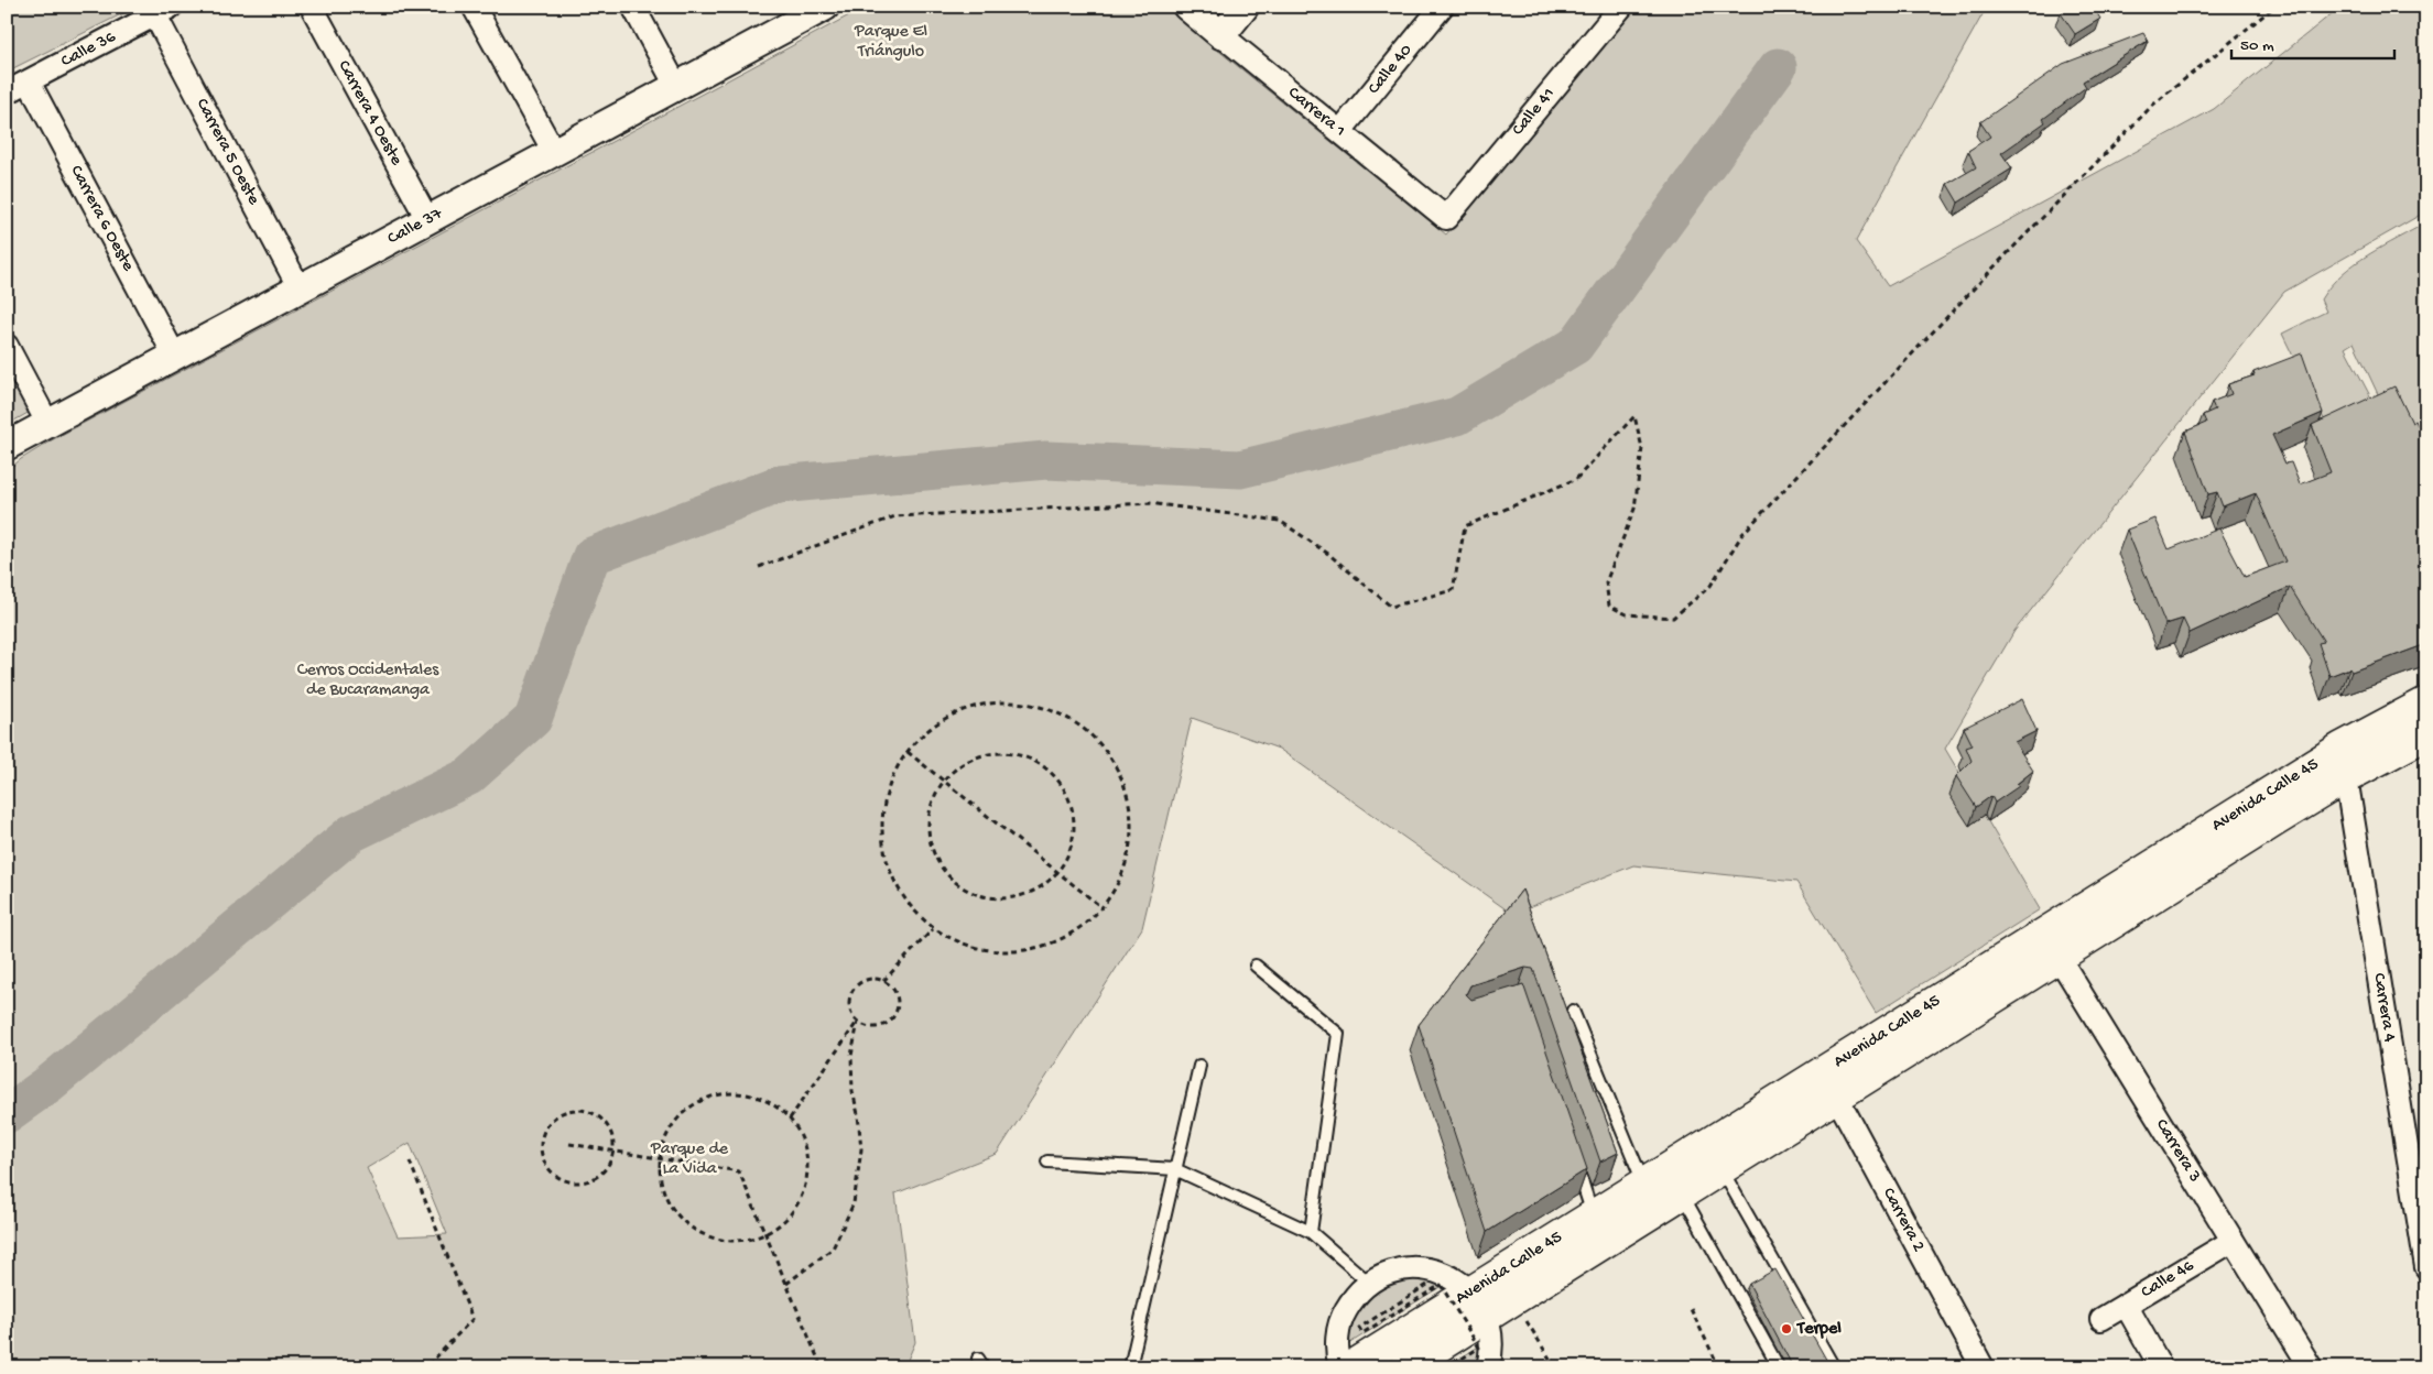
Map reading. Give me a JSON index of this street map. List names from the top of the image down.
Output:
{
  "streets": {
    "main road": ["Avenida Calle 45"],
    "street": [
      "Calle 36",
      "Calle 40",
      "Carrera 1",
      "Calle 41",
      "Carrera 4 Oeste",
      "Carrera 5 Oeste",
      "Carrera 6 Oeste",
      "Calle 37",
      "Carrera 4",
      "Carrera 3",
      "Carrera 2",
      "Calle 46"
    ]
  },
  "crossings": [
    ["Calle 36", "Carrera 5 Oeste"],
    ["Calle 36", "Carrera 6 Oeste"],
    ["Calle 40", "Carrera 1"],
    ["Carrera 1", "Calle 41"],
    ["Carrera 4 Oeste", "Calle 37"],
    ["Carrera 5 Oeste", "Calle 37"],
    ["Carrera 6 Oeste", "Calle 37"],
    ["Avenida Calle 45", "Carrera 4"],
    ["Avenida Calle 45", "Carrera 3"],
    ["Avenida Calle 45", "Carrera 2"],
    ["Carrera 3", "Calle 46"]
  ],
  "parks": ["Parque El Triángulo", "Cerros Occidentales de Bucaramanga", "Parque de La Vida"],
  "places": ["Terpel"],
  "scale_bar": "50 m"
}
